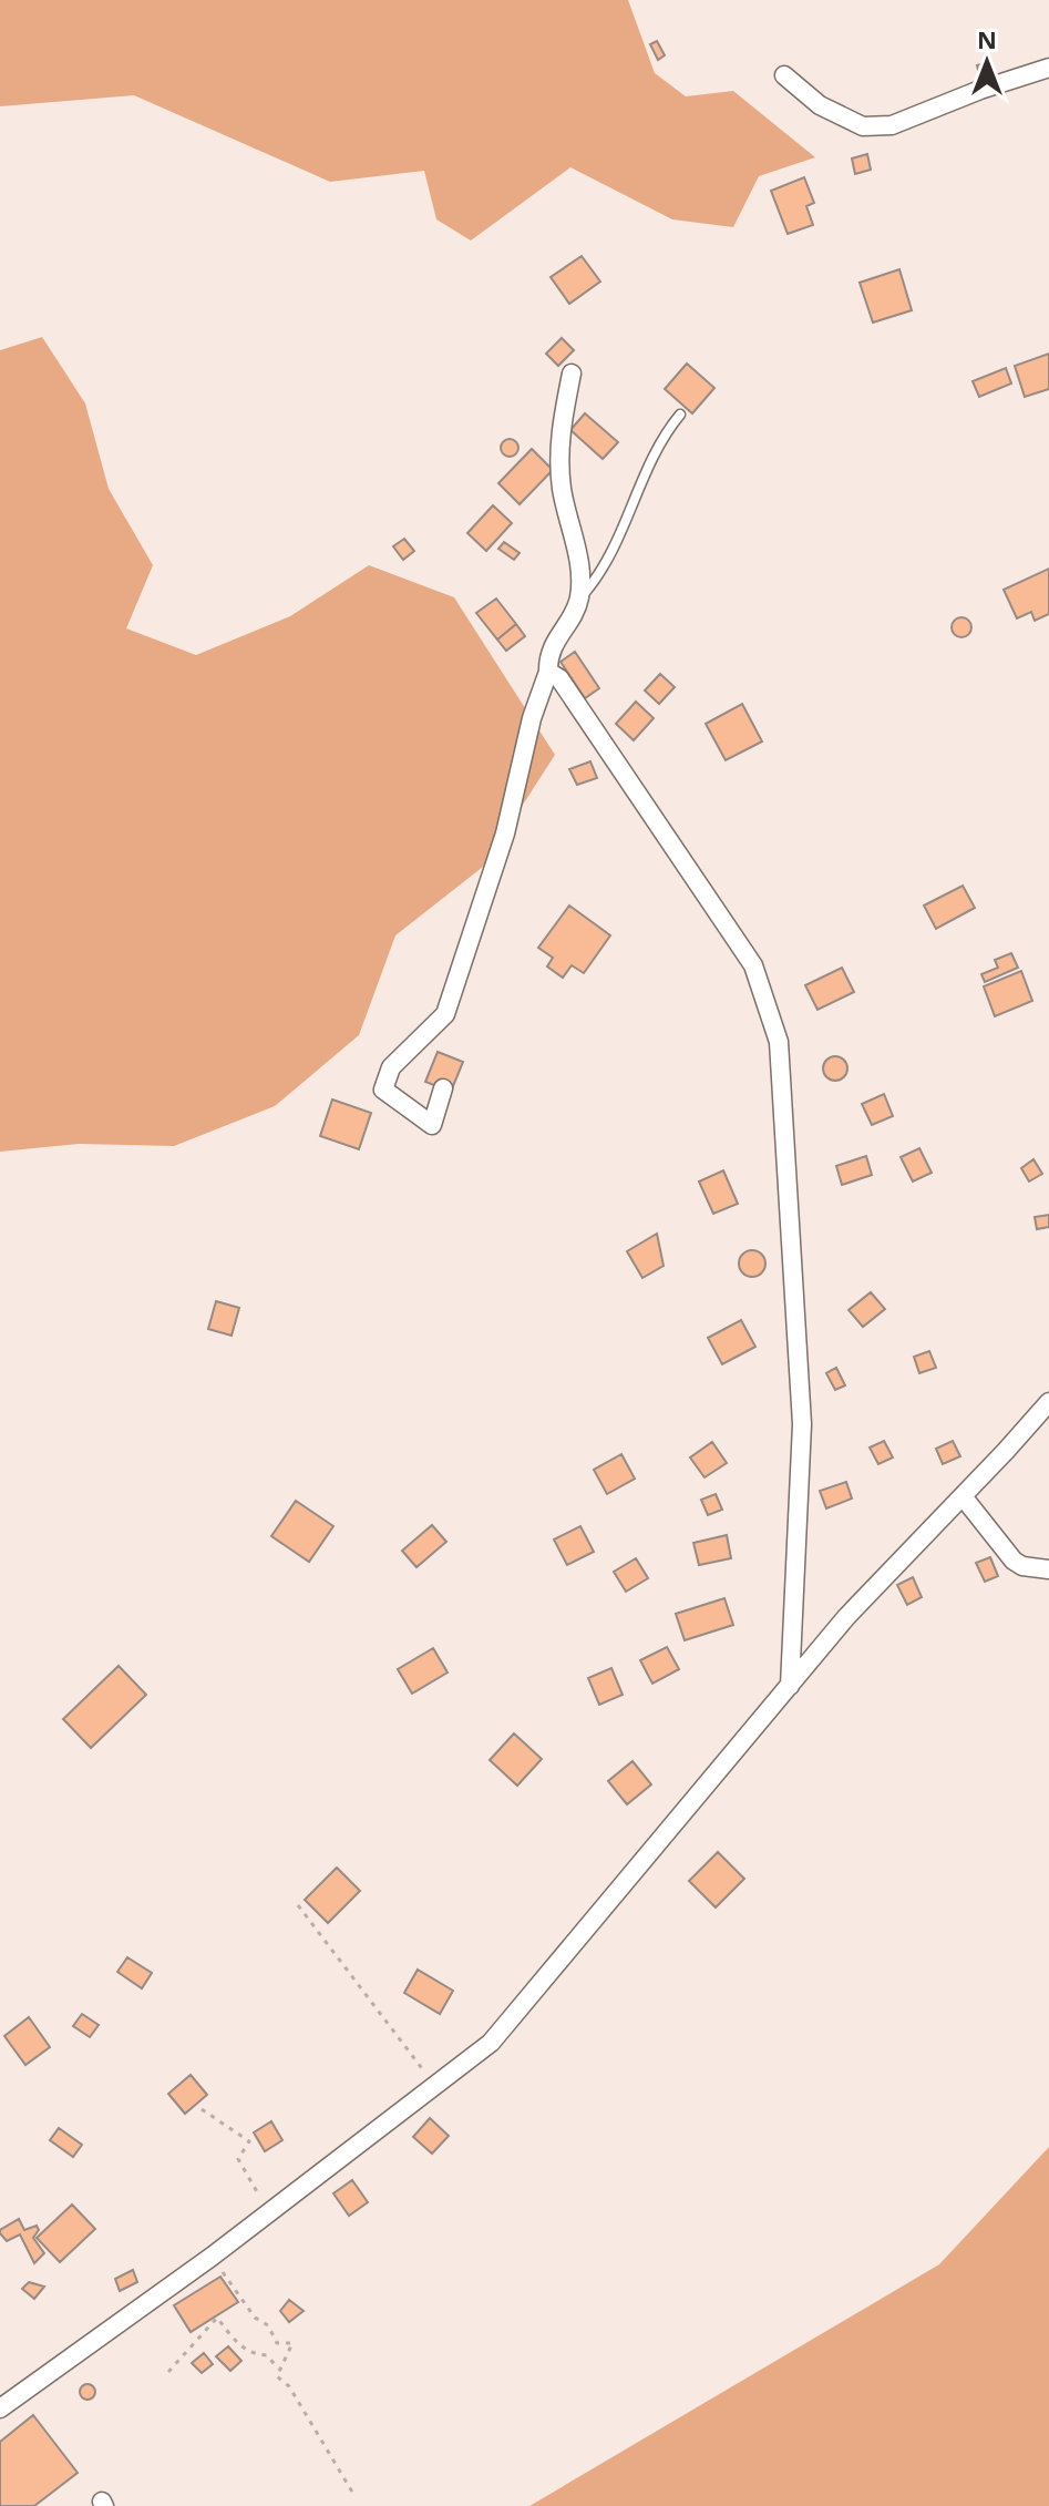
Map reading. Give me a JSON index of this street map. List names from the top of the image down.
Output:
{
  "north": "top"
}
